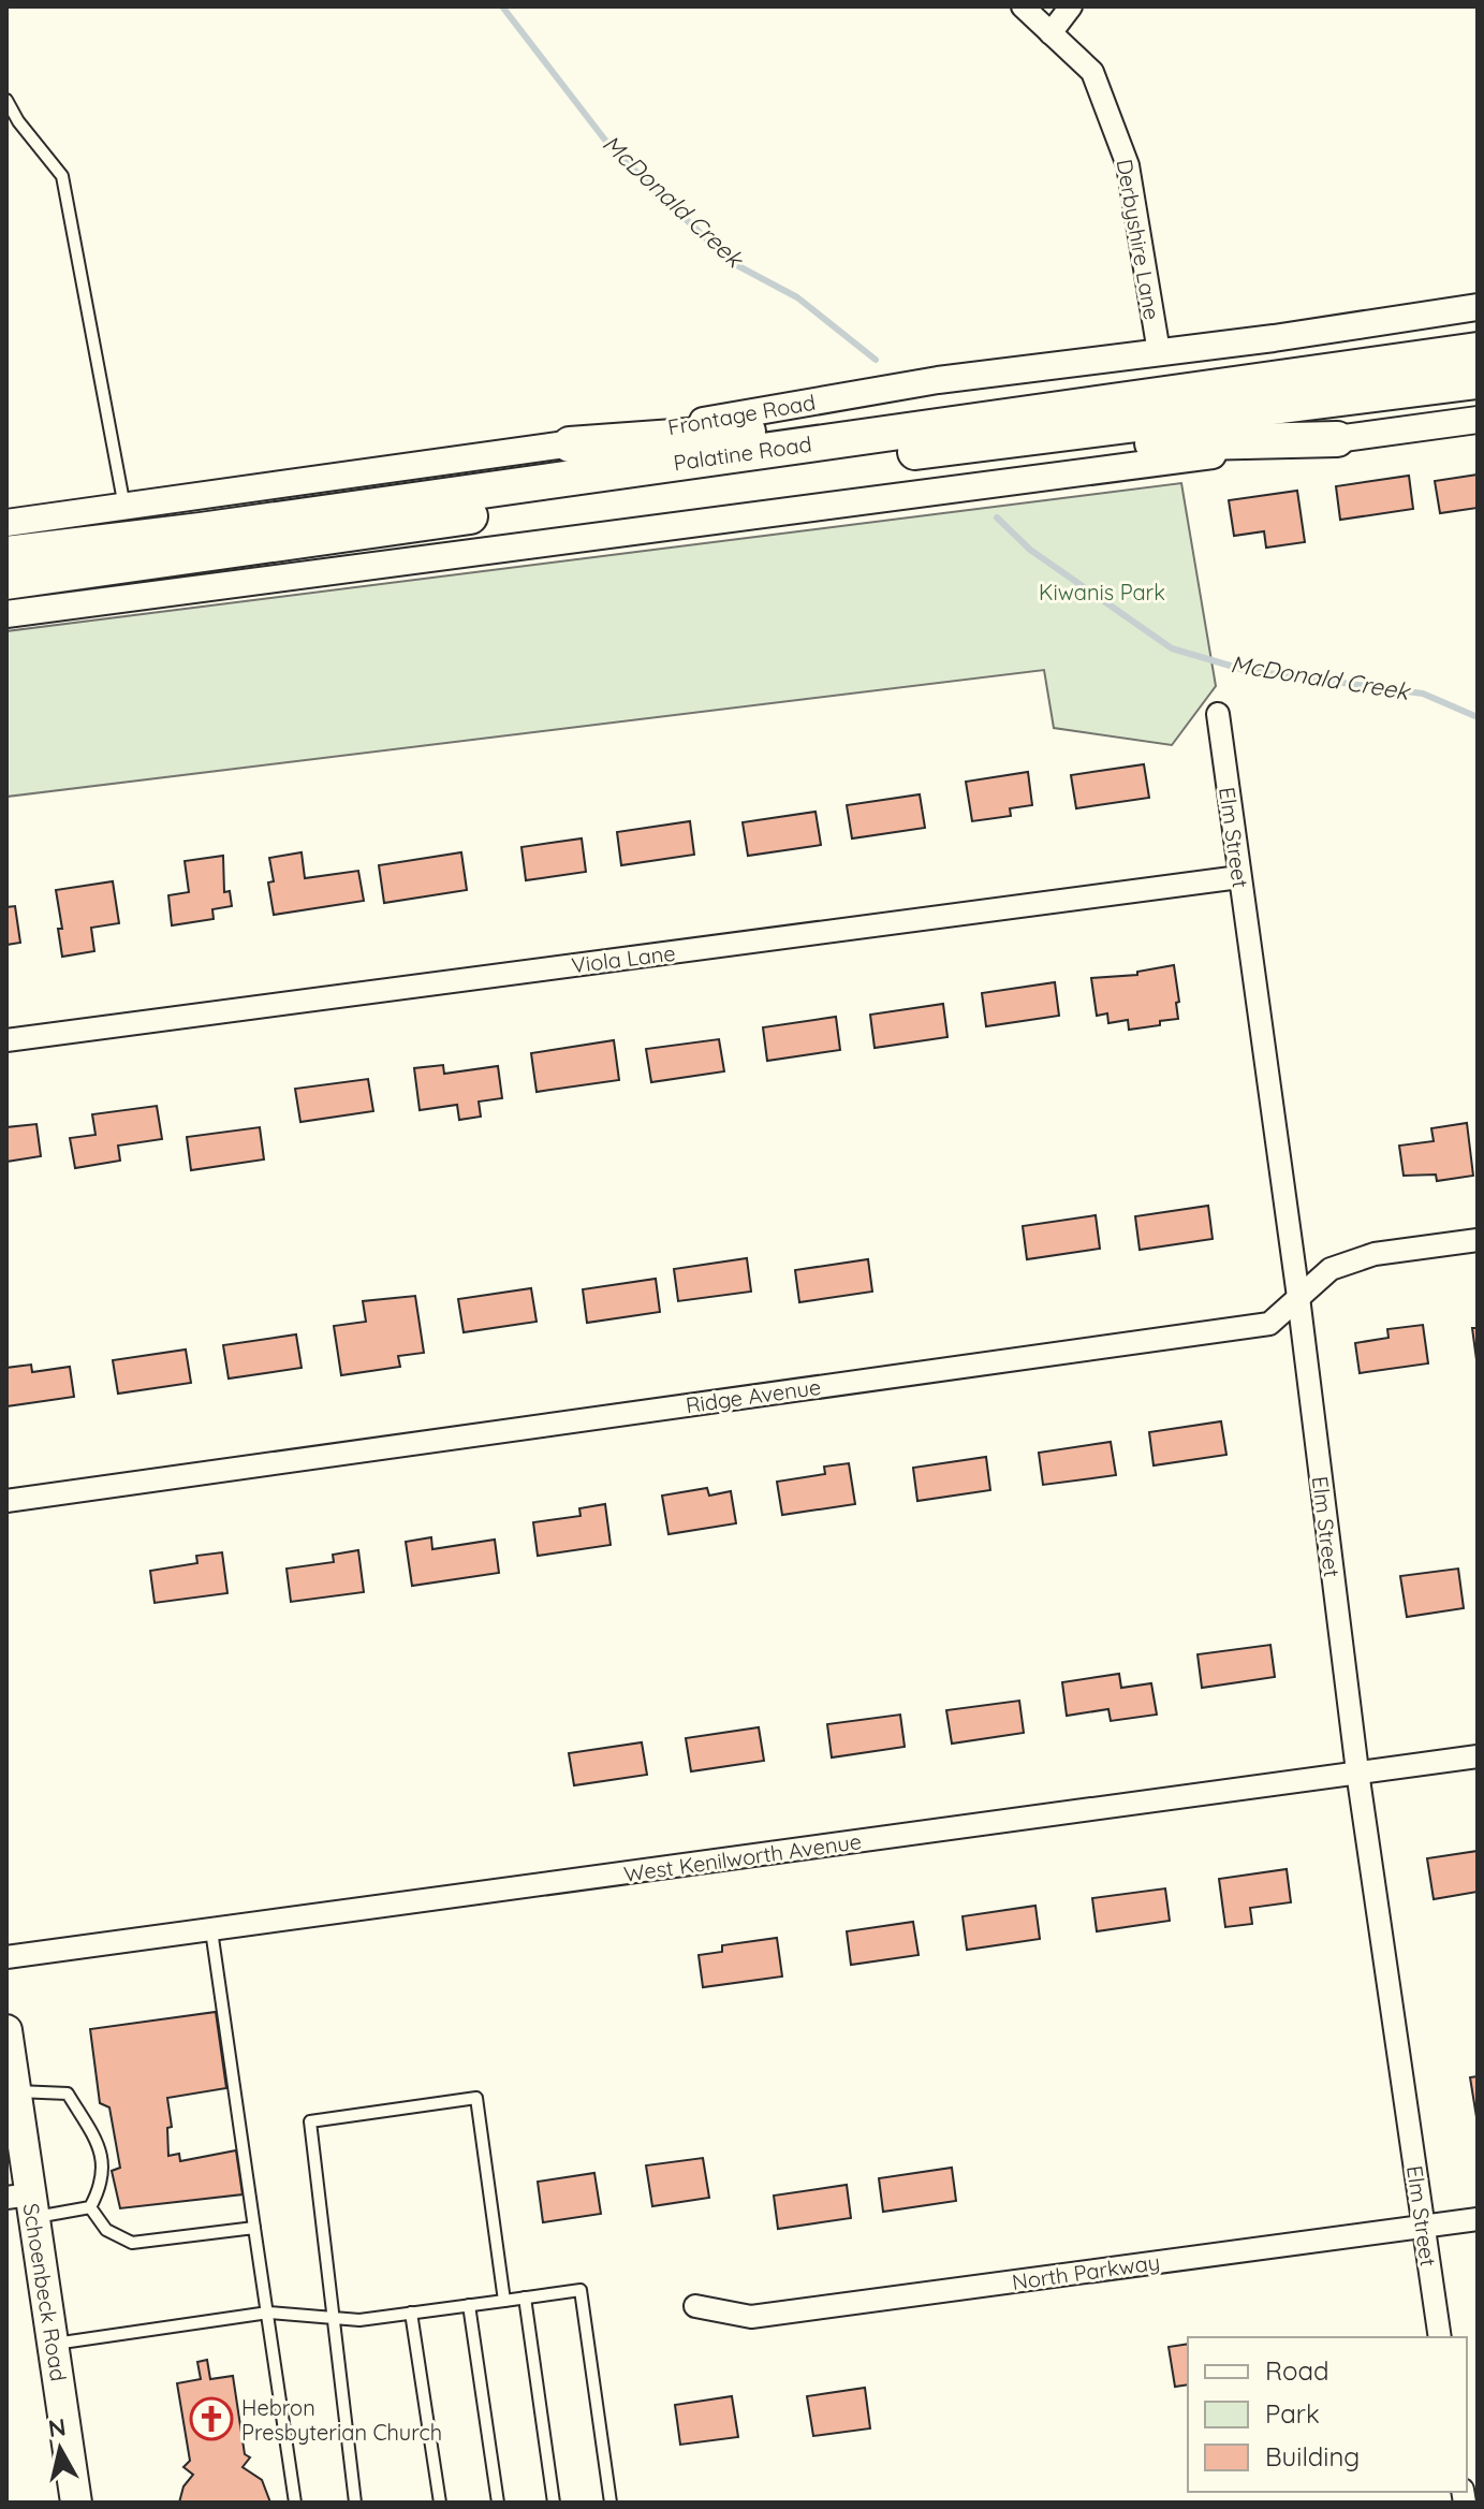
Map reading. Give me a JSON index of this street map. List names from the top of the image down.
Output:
{
  "streets": {
    "highway": ["Palatine Road"],
    "main road": ["Schoenbeck Road"],
    "street": [
      "Derbyshire Lane",
      "Frontage Road",
      "Elm Street",
      "Viola Lane",
      "Ridge Avenue",
      "West Kenilworth Avenue",
      "North Parkway"
    ]
  },
  "crossings": [
    ["Derbyshire Lane", "Frontage Road"],
    ["Elm Street", "Viola Lane"],
    ["Elm Street", "Ridge Avenue"],
    ["Elm Street", "West Kenilworth Avenue"],
    ["Elm Street", "North Parkway"]
  ],
  "water": ["McDonald Creek"],
  "parks": ["Kiwanis Park"],
  "places": {
    "church": ["Hebron Presbyterian Church"]
  },
  "legend": ["Road", "Park", "Building"],
  "north": "top"
}
